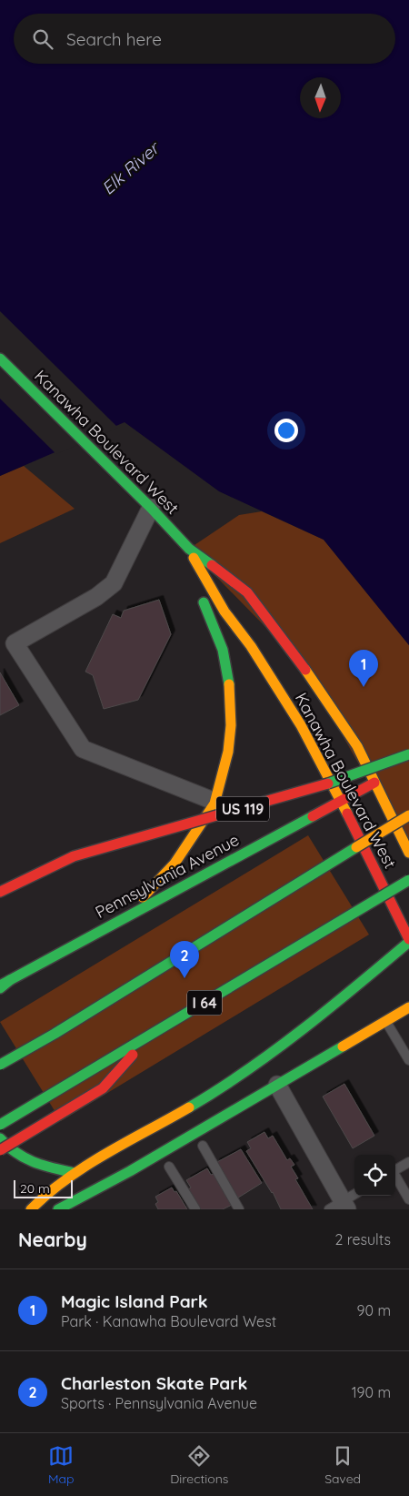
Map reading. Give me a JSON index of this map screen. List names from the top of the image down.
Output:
{
  "streets": {
    "main road": [
      "Kanawha Boulevard West",
      "US 119",
      "Pennsylvania Avenue",
      "I 64"
    ]
  },
  "crossings": [
    ["Kanawha Boulevard West", "Pennsylvania Avenue"]
  ],
  "water": ["Elk River"],
  "scale_bar": "20 m",
  "north": "bottom",
  "page": {
    "search": "Search here",
    "pins": ["1", "2"],
    "scale": "20 m",
    "heading": ["Nearby", "2 results"],
    "list": [
      {
        "mark": "1",
        "name": "Magic Island Park",
        "note": "Park · Kanawha Boulevard West",
        "value": "90 m"
      },
      {
        "mark": "2",
        "name": "Charleston Skate Park",
        "note": "Sports · Pennsylvania Avenue",
        "value": "190 m"
      }
    ],
    "nav": ["Map", "Directions", "Saved"]
  }
}
